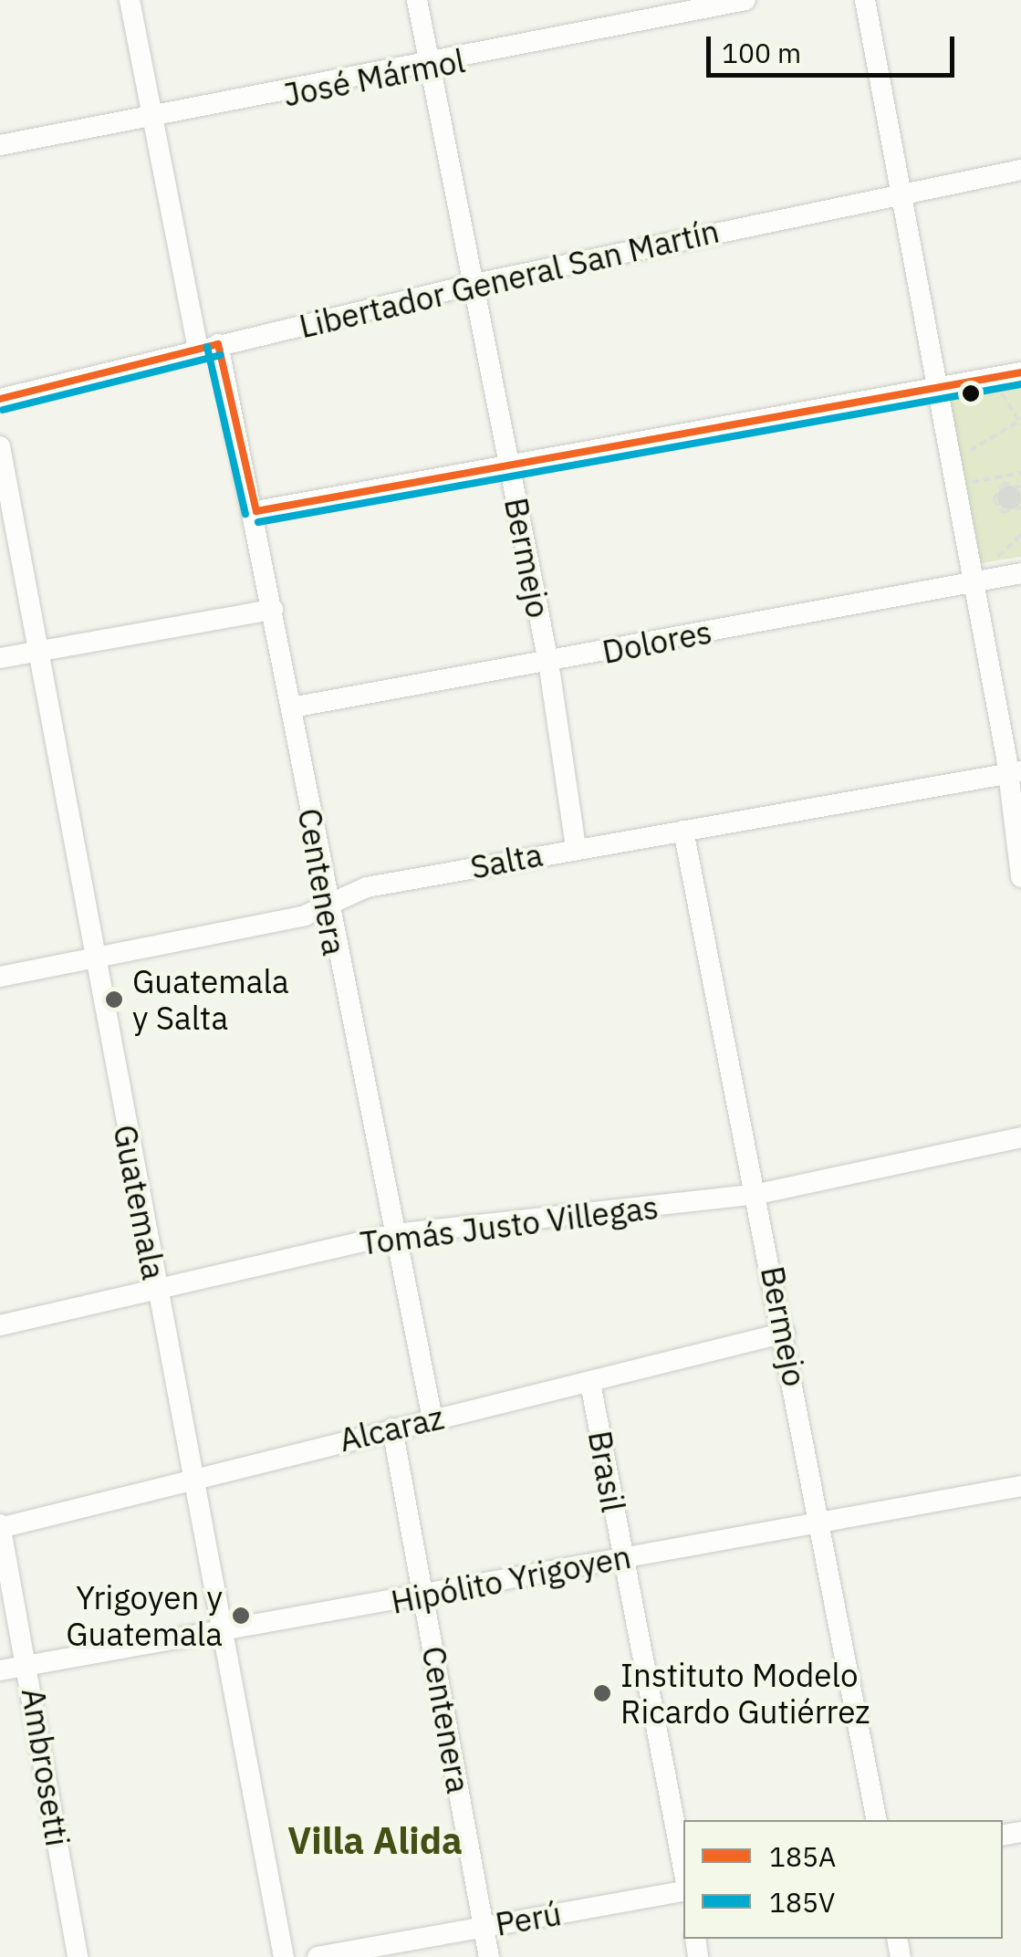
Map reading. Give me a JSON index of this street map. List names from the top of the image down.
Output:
{
  "streets": {
    "street": [
      "José Mármol",
      "Libertador General San Martín",
      "Bermejo",
      "Dolores",
      "Salta",
      "Centenera",
      "Guatemala",
      "Tomás Justo Villegas",
      "Alcaraz",
      "Brasil",
      "Hipólito Yrigoyen",
      "Ambrosetti",
      "Perú"
    ]
  },
  "crossings": [
    ["José Mármol", "Bermejo"],
    ["José Mármol", "Centenera"],
    ["Libertador General San Martín", "Bermejo"],
    ["Libertador General San Martín", "Centenera"],
    ["Bermejo", "Dolores"],
    ["Bermejo", "Salta"],
    ["Bermejo", "Tomás Justo Villegas"],
    ["Bermejo", "Alcaraz"],
    ["Bermejo", "Hipólito Yrigoyen"],
    ["Dolores", "Centenera"],
    ["Salta", "Centenera"],
    ["Salta", "Guatemala"],
    ["Centenera", "Tomás Justo Villegas"],
    ["Centenera", "Alcaraz"],
    ["Centenera", "Hipólito Yrigoyen"],
    ["Centenera", "Perú"],
    ["Guatemala", "Tomás Justo Villegas"],
    ["Guatemala", "Alcaraz"],
    ["Guatemala", "Hipólito Yrigoyen"],
    ["Alcaraz", "Brasil"],
    ["Alcaraz", "Ambrosetti"],
    ["Brasil", "Hipólito Yrigoyen"],
    ["Hipólito Yrigoyen", "Ambrosetti"]
  ],
  "districts": ["Villa Alida"],
  "places": ["Guatemala y Salta", "Yrigoyen y Guatemala", "Instituto Modelo Ricardo Gutiérrez"],
  "lines": ["transit line 185A", "transit line 185V"],
  "legend": ["185A", "185V"],
  "scale_bar": "100 m"
}
